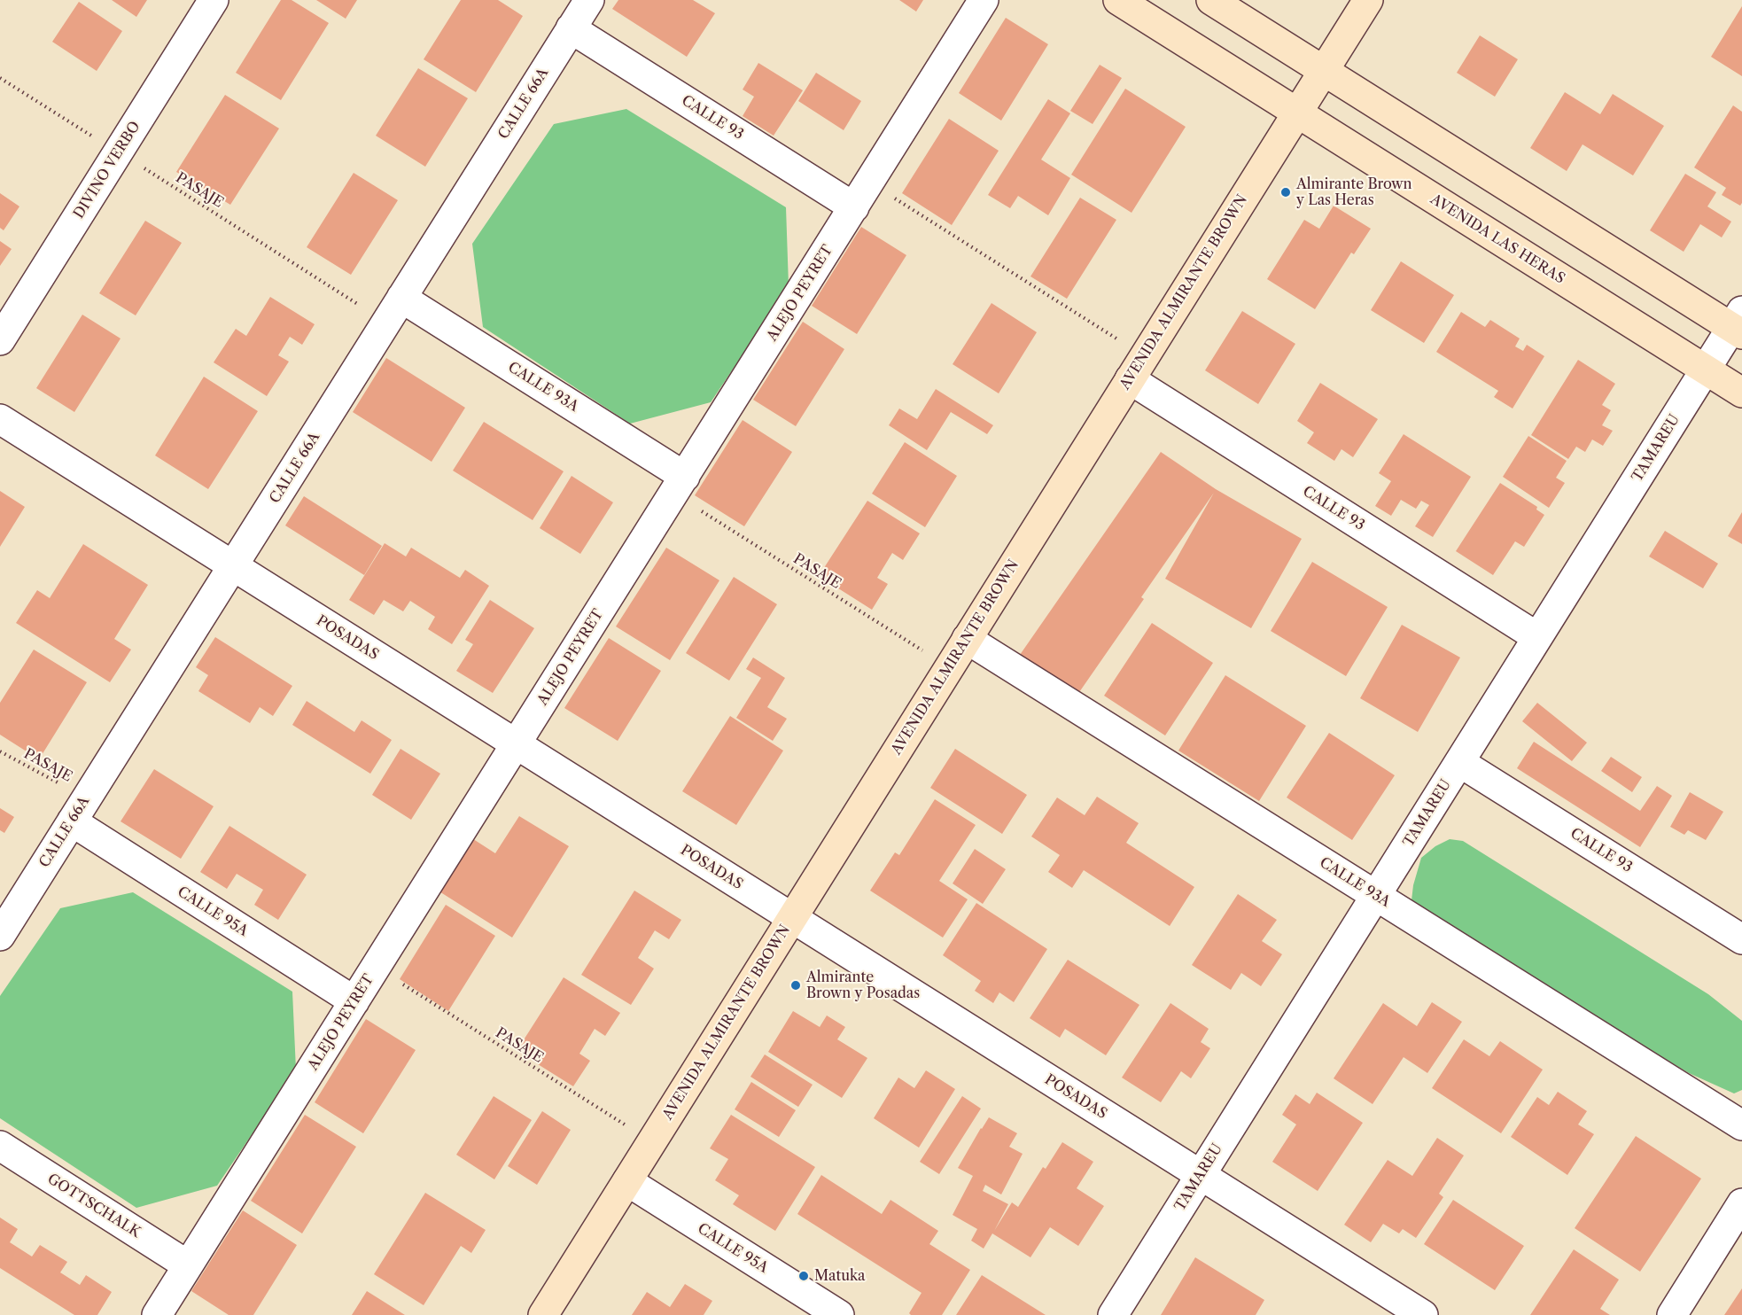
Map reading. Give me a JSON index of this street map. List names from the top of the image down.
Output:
{
  "streets": {
    "main road": ["AVENIDA LAS HERAS", "AVENIDA ALMIRANTE BROWN"],
    "street": [
      "CALLE 66A",
      "CALLE 93",
      "DIVINO VERBO",
      "ALEJO PEYRET",
      "CALLE 93A",
      "TAMAREU",
      "POSADAS",
      "CALLE 95A",
      "GOTTSCHALK"
    ],
    "path": ["PASAJE"]
  },
  "crossings": [
    ["CALLE 66A", "CALLE 93"],
    ["CALLE 66A", "PASAJE"],
    ["CALLE 66A", "CALLE 93A"],
    ["CALLE 66A", "POSADAS"],
    ["CALLE 66A", "CALLE 95A"],
    ["CALLE 93", "AVENIDA ALMIRANTE BROWN"],
    ["CALLE 93", "ALEJO PEYRET"],
    ["CALLE 93", "TAMAREU"],
    ["DIVINO VERBO", "PASAJE"],
    ["PASAJE", "AVENIDA ALMIRANTE BROWN"],
    ["PASAJE", "ALEJO PEYRET"],
    ["PASAJE", "CALLE 93A"],
    ["PASAJE", "CALLE 95A"],
    ["AVENIDA LAS HERAS", "AVENIDA ALMIRANTE BROWN"],
    ["AVENIDA LAS HERAS", "TAMAREU"],
    ["AVENIDA ALMIRANTE BROWN", "CALLE 93A"],
    ["AVENIDA ALMIRANTE BROWN", "POSADAS"],
    ["AVENIDA ALMIRANTE BROWN", "CALLE 95A"],
    ["ALEJO PEYRET", "CALLE 93A"],
    ["ALEJO PEYRET", "POSADAS"],
    ["ALEJO PEYRET", "CALLE 95A"],
    ["ALEJO PEYRET", "GOTTSCHALK"],
    ["CALLE 93A", "TAMAREU"],
    ["TAMAREU", "POSADAS"]
  ],
  "places": ["Almirante Brown y Las Heras", "Almirante Brown y Posadas", "Matuka"]
}
